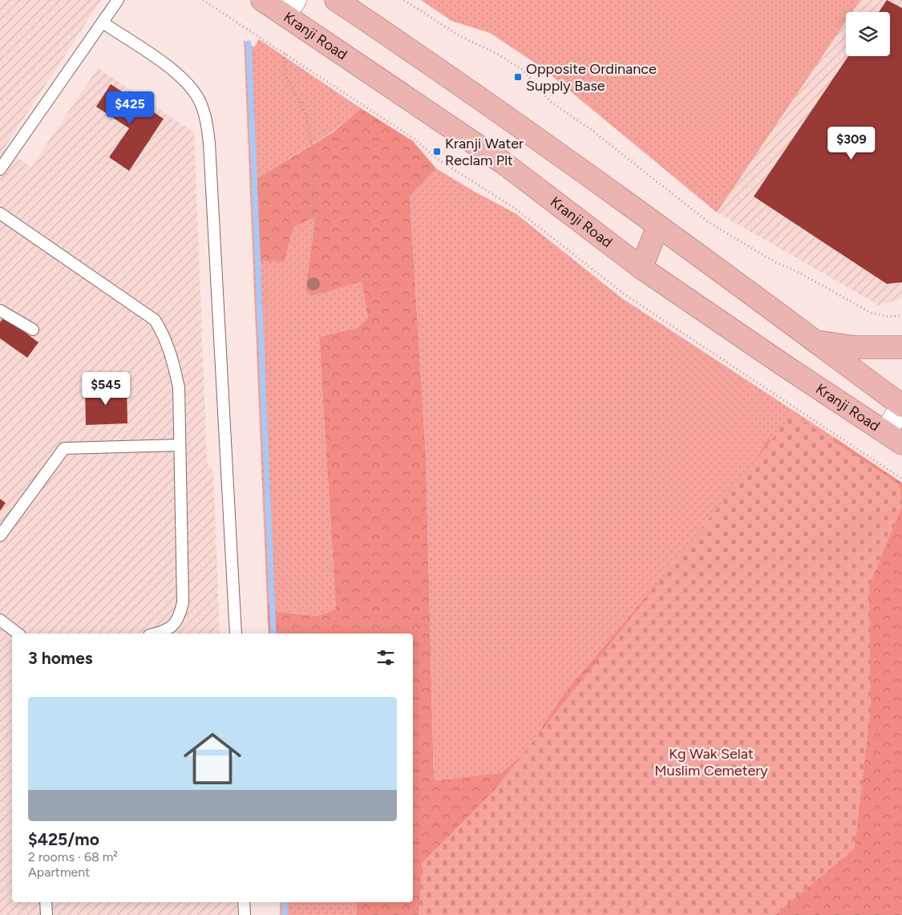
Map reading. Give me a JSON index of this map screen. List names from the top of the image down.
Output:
{
  "streets": {
    "main road": ["Kranji Road"]
  },
  "parks": ["Kg Wak Selat Muslim Cemetery"],
  "places": {
    "transit": ["Opposite Ordinance Supply Base", "Kranji Water Reclam Plt"]
  },
  "page": {
    "price": ["$425", "$309", "$545"],
    "heading": "3 homes",
    "list": [
      {
        "name": "$425/mo",
        "note": "2 rooms · 68 m² · Apartment"
      }
    ]
  }
}
